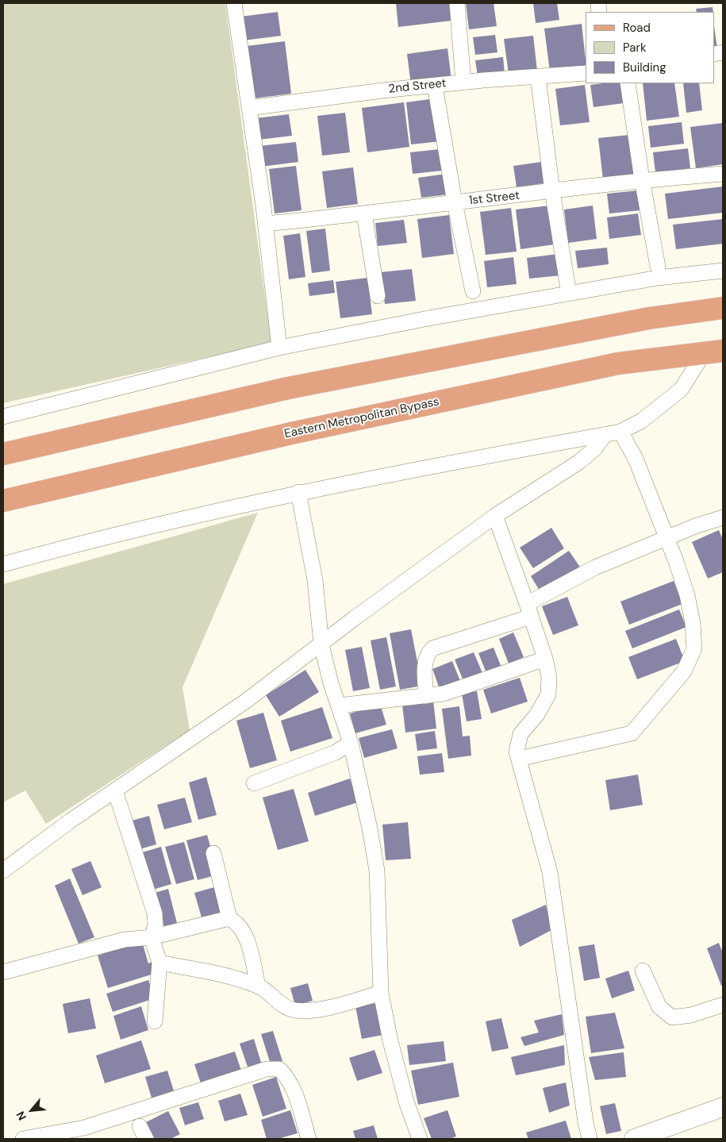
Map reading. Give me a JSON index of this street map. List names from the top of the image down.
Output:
{
  "streets": {
    "main road": ["Eastern Metropolitan Bypass"],
    "street": ["2nd Street", "1st Street"]
  },
  "legend": ["Road", "Park", "Building"],
  "north": "bottom left"
}
